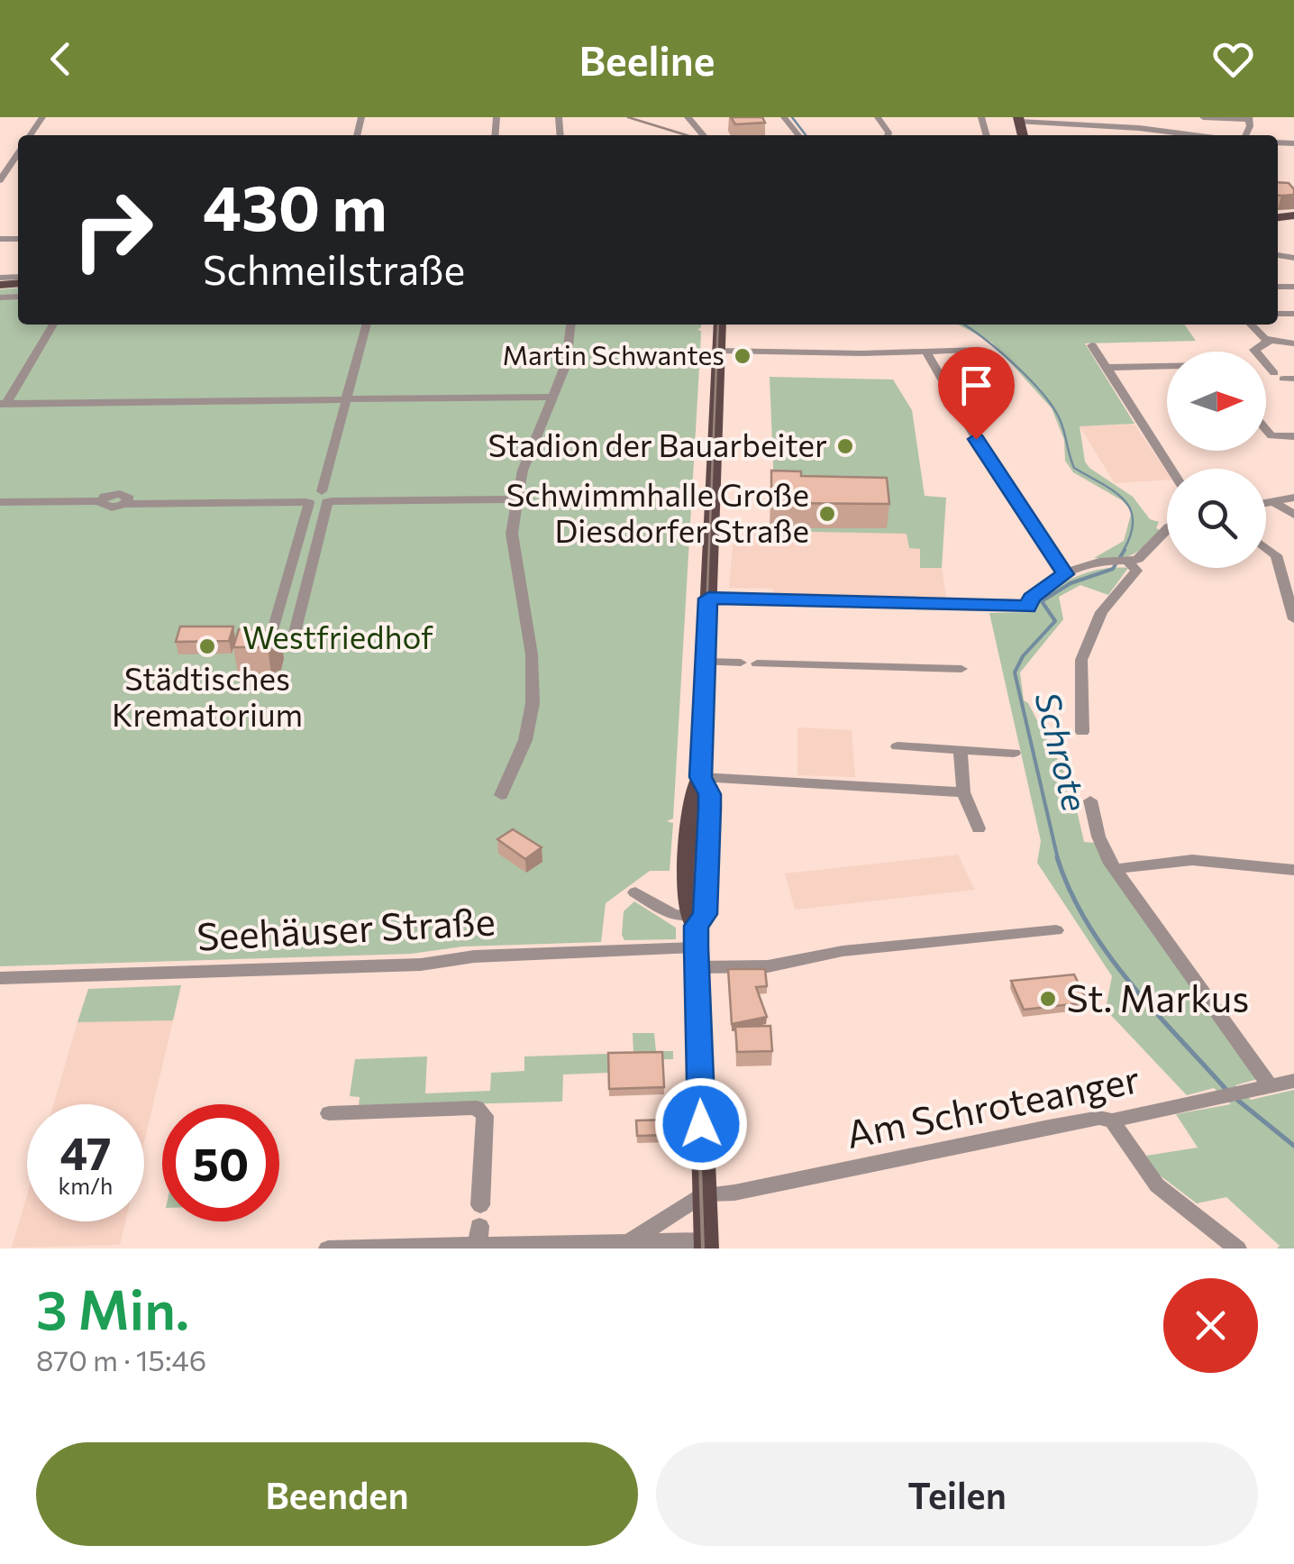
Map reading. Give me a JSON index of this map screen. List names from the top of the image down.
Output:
{
  "streets": {
    "street": ["Seehäuser Straße", "Am Schroteanger"]
  },
  "water": ["Schrote"],
  "parks": ["Westfriedhof"],
  "places": [
    "Martin Schwantes",
    "Stadion der Bauarbeiter",
    "Schwimmhalle Große Diesdorfer Straße",
    "Städtisches Krematorium",
    "St. Markus"
  ],
  "north": "right",
  "page": {
    "header": "Beeline",
    "turn": ["430 m", "Schmeilstraße"],
    "speed": "47 km/h",
    "limit": "50",
    "heading": ["3 Min.", "870 m · 15:46"],
    "buttons": ["Beenden", "Teilen"]
  }
}
